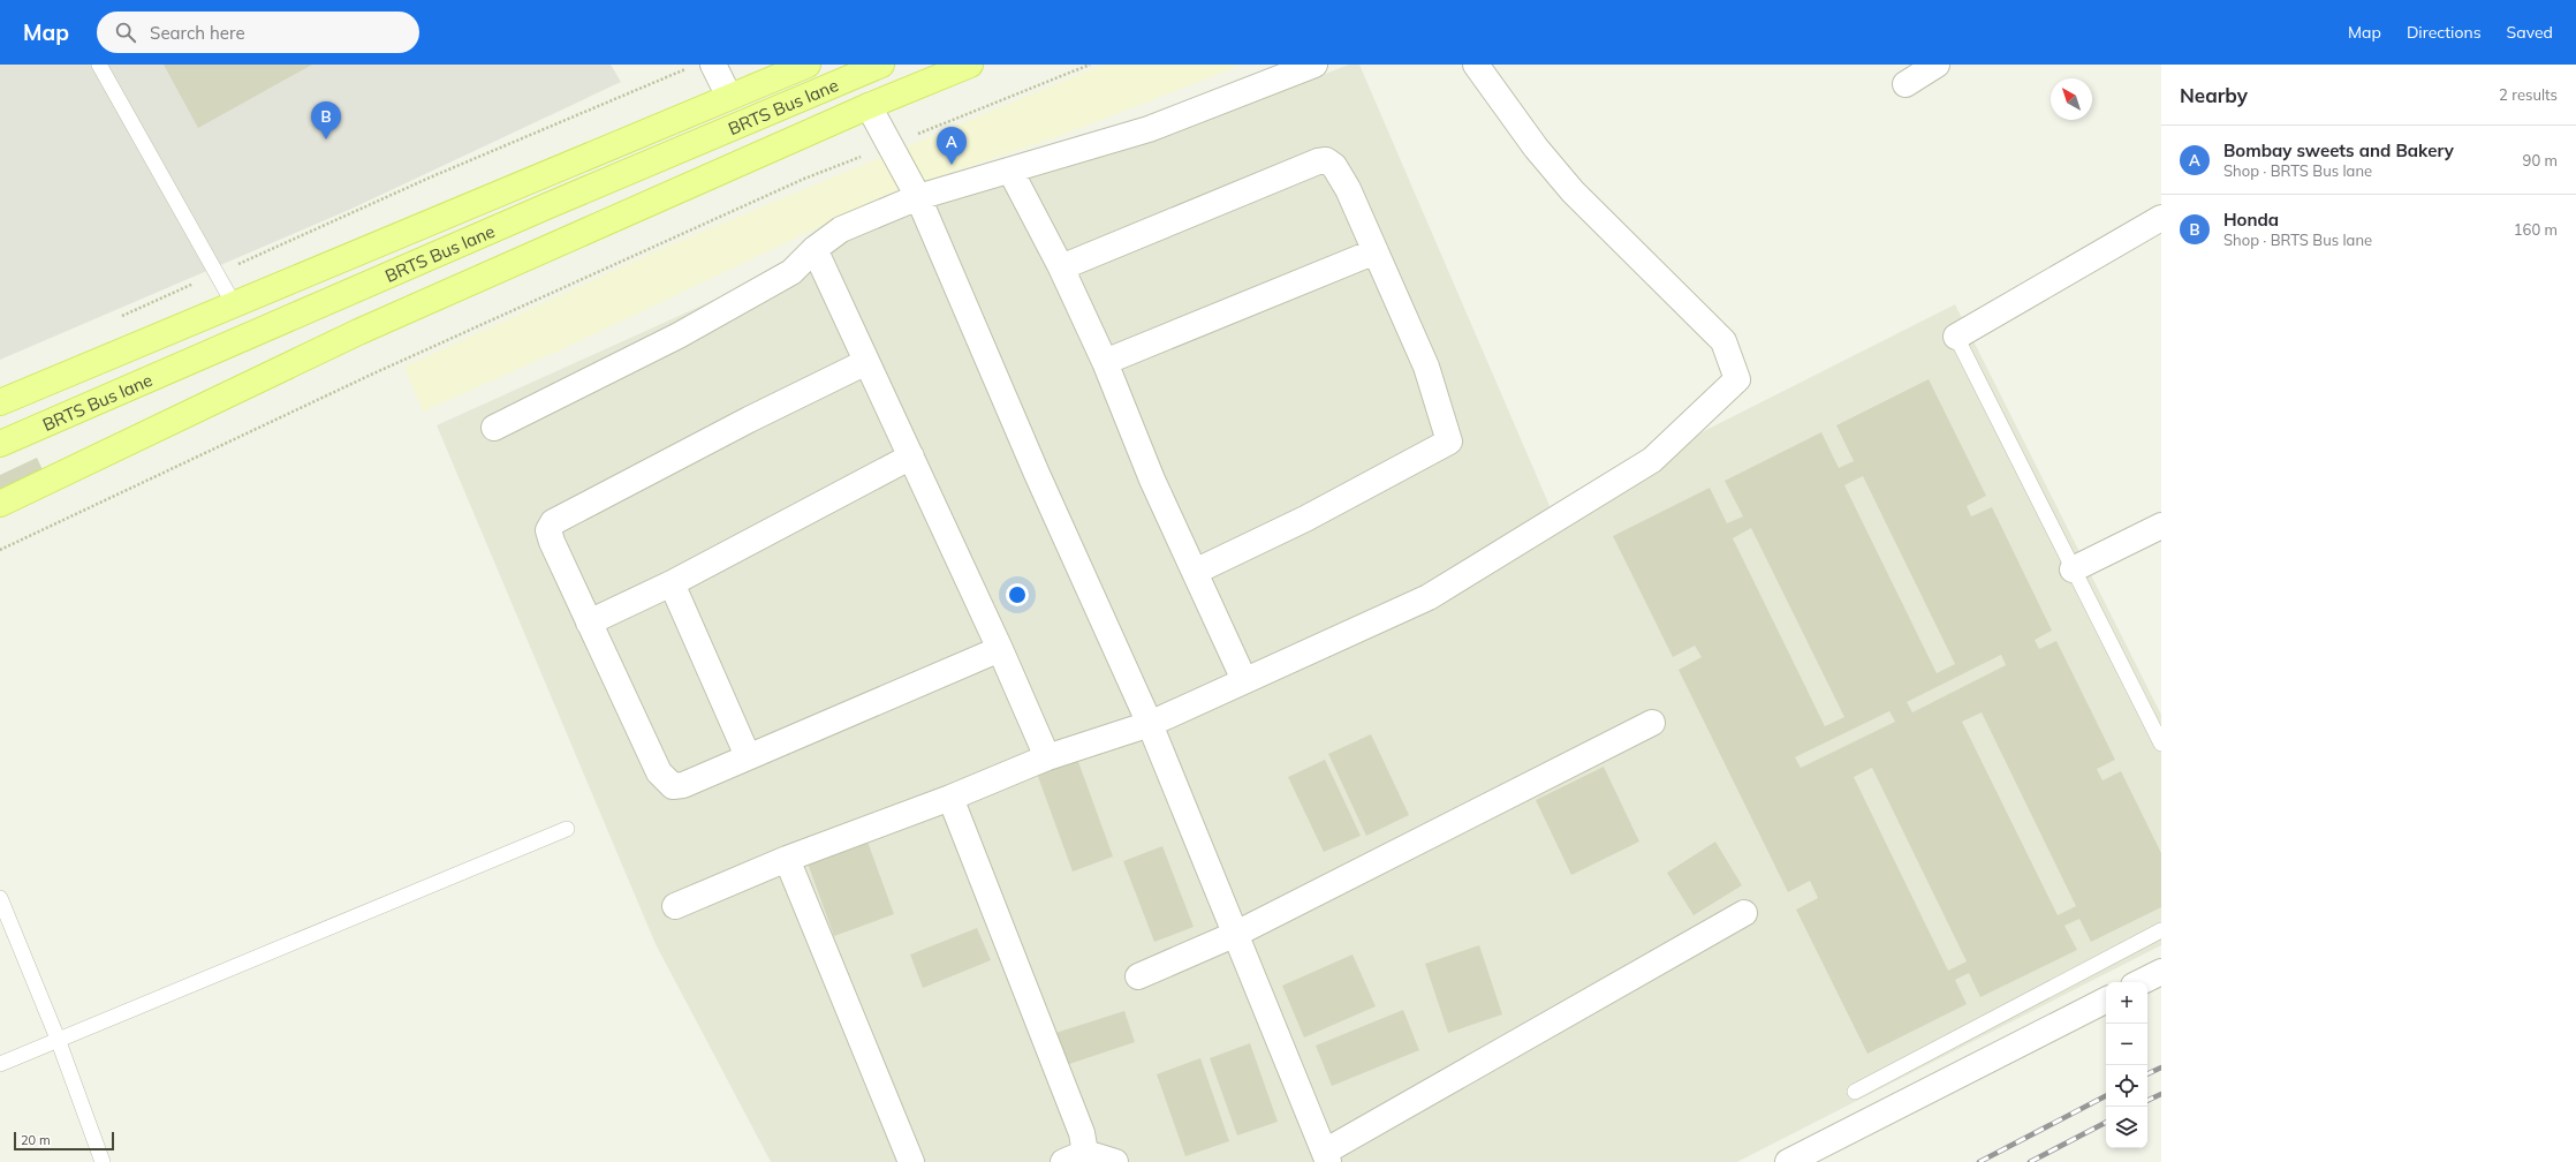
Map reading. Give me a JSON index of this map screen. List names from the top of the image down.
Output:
{
  "streets": {
    "main road": ["BRTS Bus lane"]
  },
  "scale_bar": "20 m",
  "north": "top left",
  "page": {
    "header": "Map",
    "search": "Search here",
    "nav": ["Map", "Directions", "Saved"],
    "heading": ["Nearby", "2 results"],
    "pins": ["B", "A"],
    "list": [
      {
        "mark": "A",
        "name": "Bombay sweets and Bakery",
        "note": "Shop · BRTS Bus lane",
        "value": "90 m"
      },
      {
        "mark": "B",
        "name": "Honda",
        "note": "Shop · BRTS Bus lane",
        "value": "160 m"
      }
    ],
    "map_buttons": ["+", "−"],
    "scale": "20 m"
  }
}
